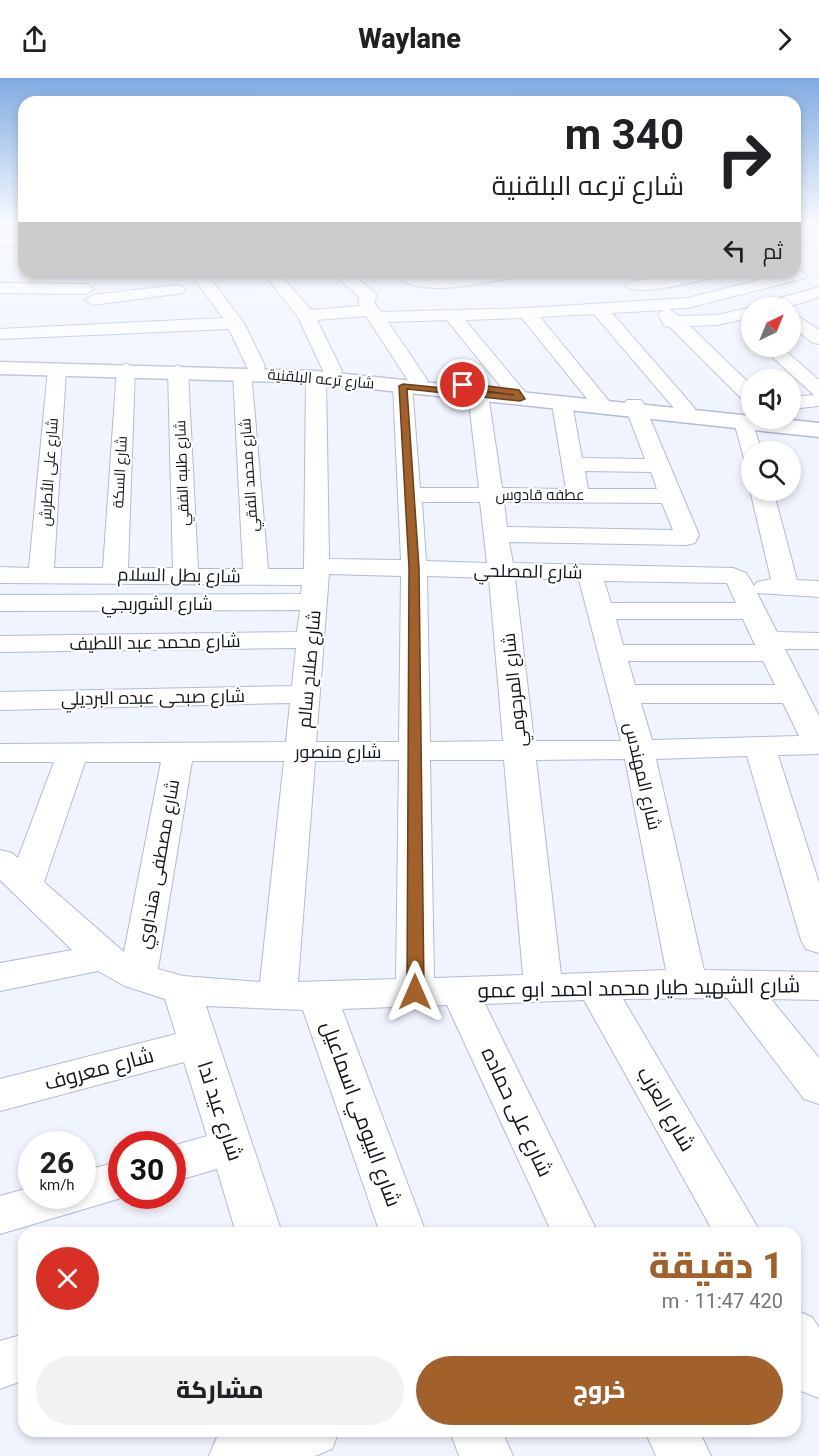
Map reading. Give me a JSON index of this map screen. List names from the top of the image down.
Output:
{
  "streets": {
    "street": [
      "شارع ترعه البلقنية",
      "شارع على الأطرش",
      "شارع السكة",
      "شارع طلبه الفقي",
      "شارع محمد الفقي",
      "عطفه قادوس",
      "شارع المصلحي",
      "شارع بطل السلام",
      "شارع الشوربجي",
      "شارع محمد عبد اللطيف",
      "شارع صلاح سالم",
      "شارع المرحومي",
      "شارع صبحى عبده البرديلي",
      "شارع منصور",
      "شارع المهندس",
      "شارع مصطفى هنداوي",
      "شارع الشهيد طيار محمد احمد ابو عمو",
      "شارع معروف",
      "شارع العزب",
      "شارع عيد ندا",
      "شارع على حماده",
      "شارع البيومي اسماعيل"
    ]
  },
  "crossings": [
    ["شارع ترعه البلقنية", "شارع على الأطرش"],
    ["شارع ترعه البلقنية", "شارع السكة"],
    ["شارع ترعه البلقنية", "شارع طلبه الفقي"],
    ["شارع ترعه البلقنية", "شارع محمد الفقي"],
    ["شارع ترعه البلقنية", "شارع صلاح سالم"],
    ["شارع ترعه البلقنية", "شارع المرحومي"],
    ["شارع على الأطرش", "شارع بطل السلام"],
    ["شارع السكة", "شارع بطل السلام"],
    ["شارع طلبه الفقي", "شارع بطل السلام"],
    ["شارع محمد الفقي", "شارع بطل السلام"],
    ["عطفه قادوس", "شارع المرحومي"],
    ["شارع المصلحي", "شارع بطل السلام"],
    ["شارع المصلحي", "شارع الشوربجي"],
    ["شارع المصلحي", "شارع صلاح سالم"],
    ["شارع المصلحي", "شارع المرحومي"],
    ["شارع المصلحي", "شارع المهندس"],
    ["شارع بطل السلام", "شارع الشوربجي"],
    ["شارع بطل السلام", "شارع صلاح سالم"],
    ["شارع الشوربجي", "شارع صلاح سالم"],
    ["شارع محمد عبد اللطيف", "شارع صلاح سالم"],
    ["شارع صلاح سالم", "شارع صبحى عبده البرديلي"],
    ["شارع صلاح سالم", "شارع منصور"],
    ["شارع صلاح سالم", "شارع الشهيد طيار محمد احمد ابو عمو"],
    ["شارع صلاح سالم", "شارع البيومي اسماعيل"],
    ["شارع المرحومي", "شارع منصور"],
    ["شارع المرحومي", "شارع الشهيد طيار محمد احمد ابو عمو"],
    ["شارع منصور", "شارع المهندس"],
    ["شارع منصور", "شارع مصطفى هنداوي"],
    ["شارع المهندس", "شارع الشهيد طيار محمد احمد ابو عمو"],
    ["شارع مصطفى هنداوي", "شارع الشهيد طيار محمد احمد ابو عمو"],
    ["شارع الشهيد طيار محمد احمد ابو عمو", "شارع العزب"],
    ["شارع الشهيد طيار محمد احمد ابو عمو", "شارع عيد ندا"],
    ["شارع الشهيد طيار محمد احمد ابو عمو", "شارع على حماده"],
    ["شارع الشهيد طيار محمد احمد ابو عمو", "شارع البيومي اسماعيل"],
    ["شارع معروف", "شارع عيد ندا"]
  ],
  "north": "top right",
  "page": {
    "header": "Waylane",
    "turn": ["340 m", "شارع ترعه البلقنية"],
    "then": "ثم",
    "speed": "26 km/h",
    "limit": "30",
    "heading": ["1 دقيقة", "420 m · 11:47"],
    "buttons": ["خروج", "مشاركة"]
  }
}
